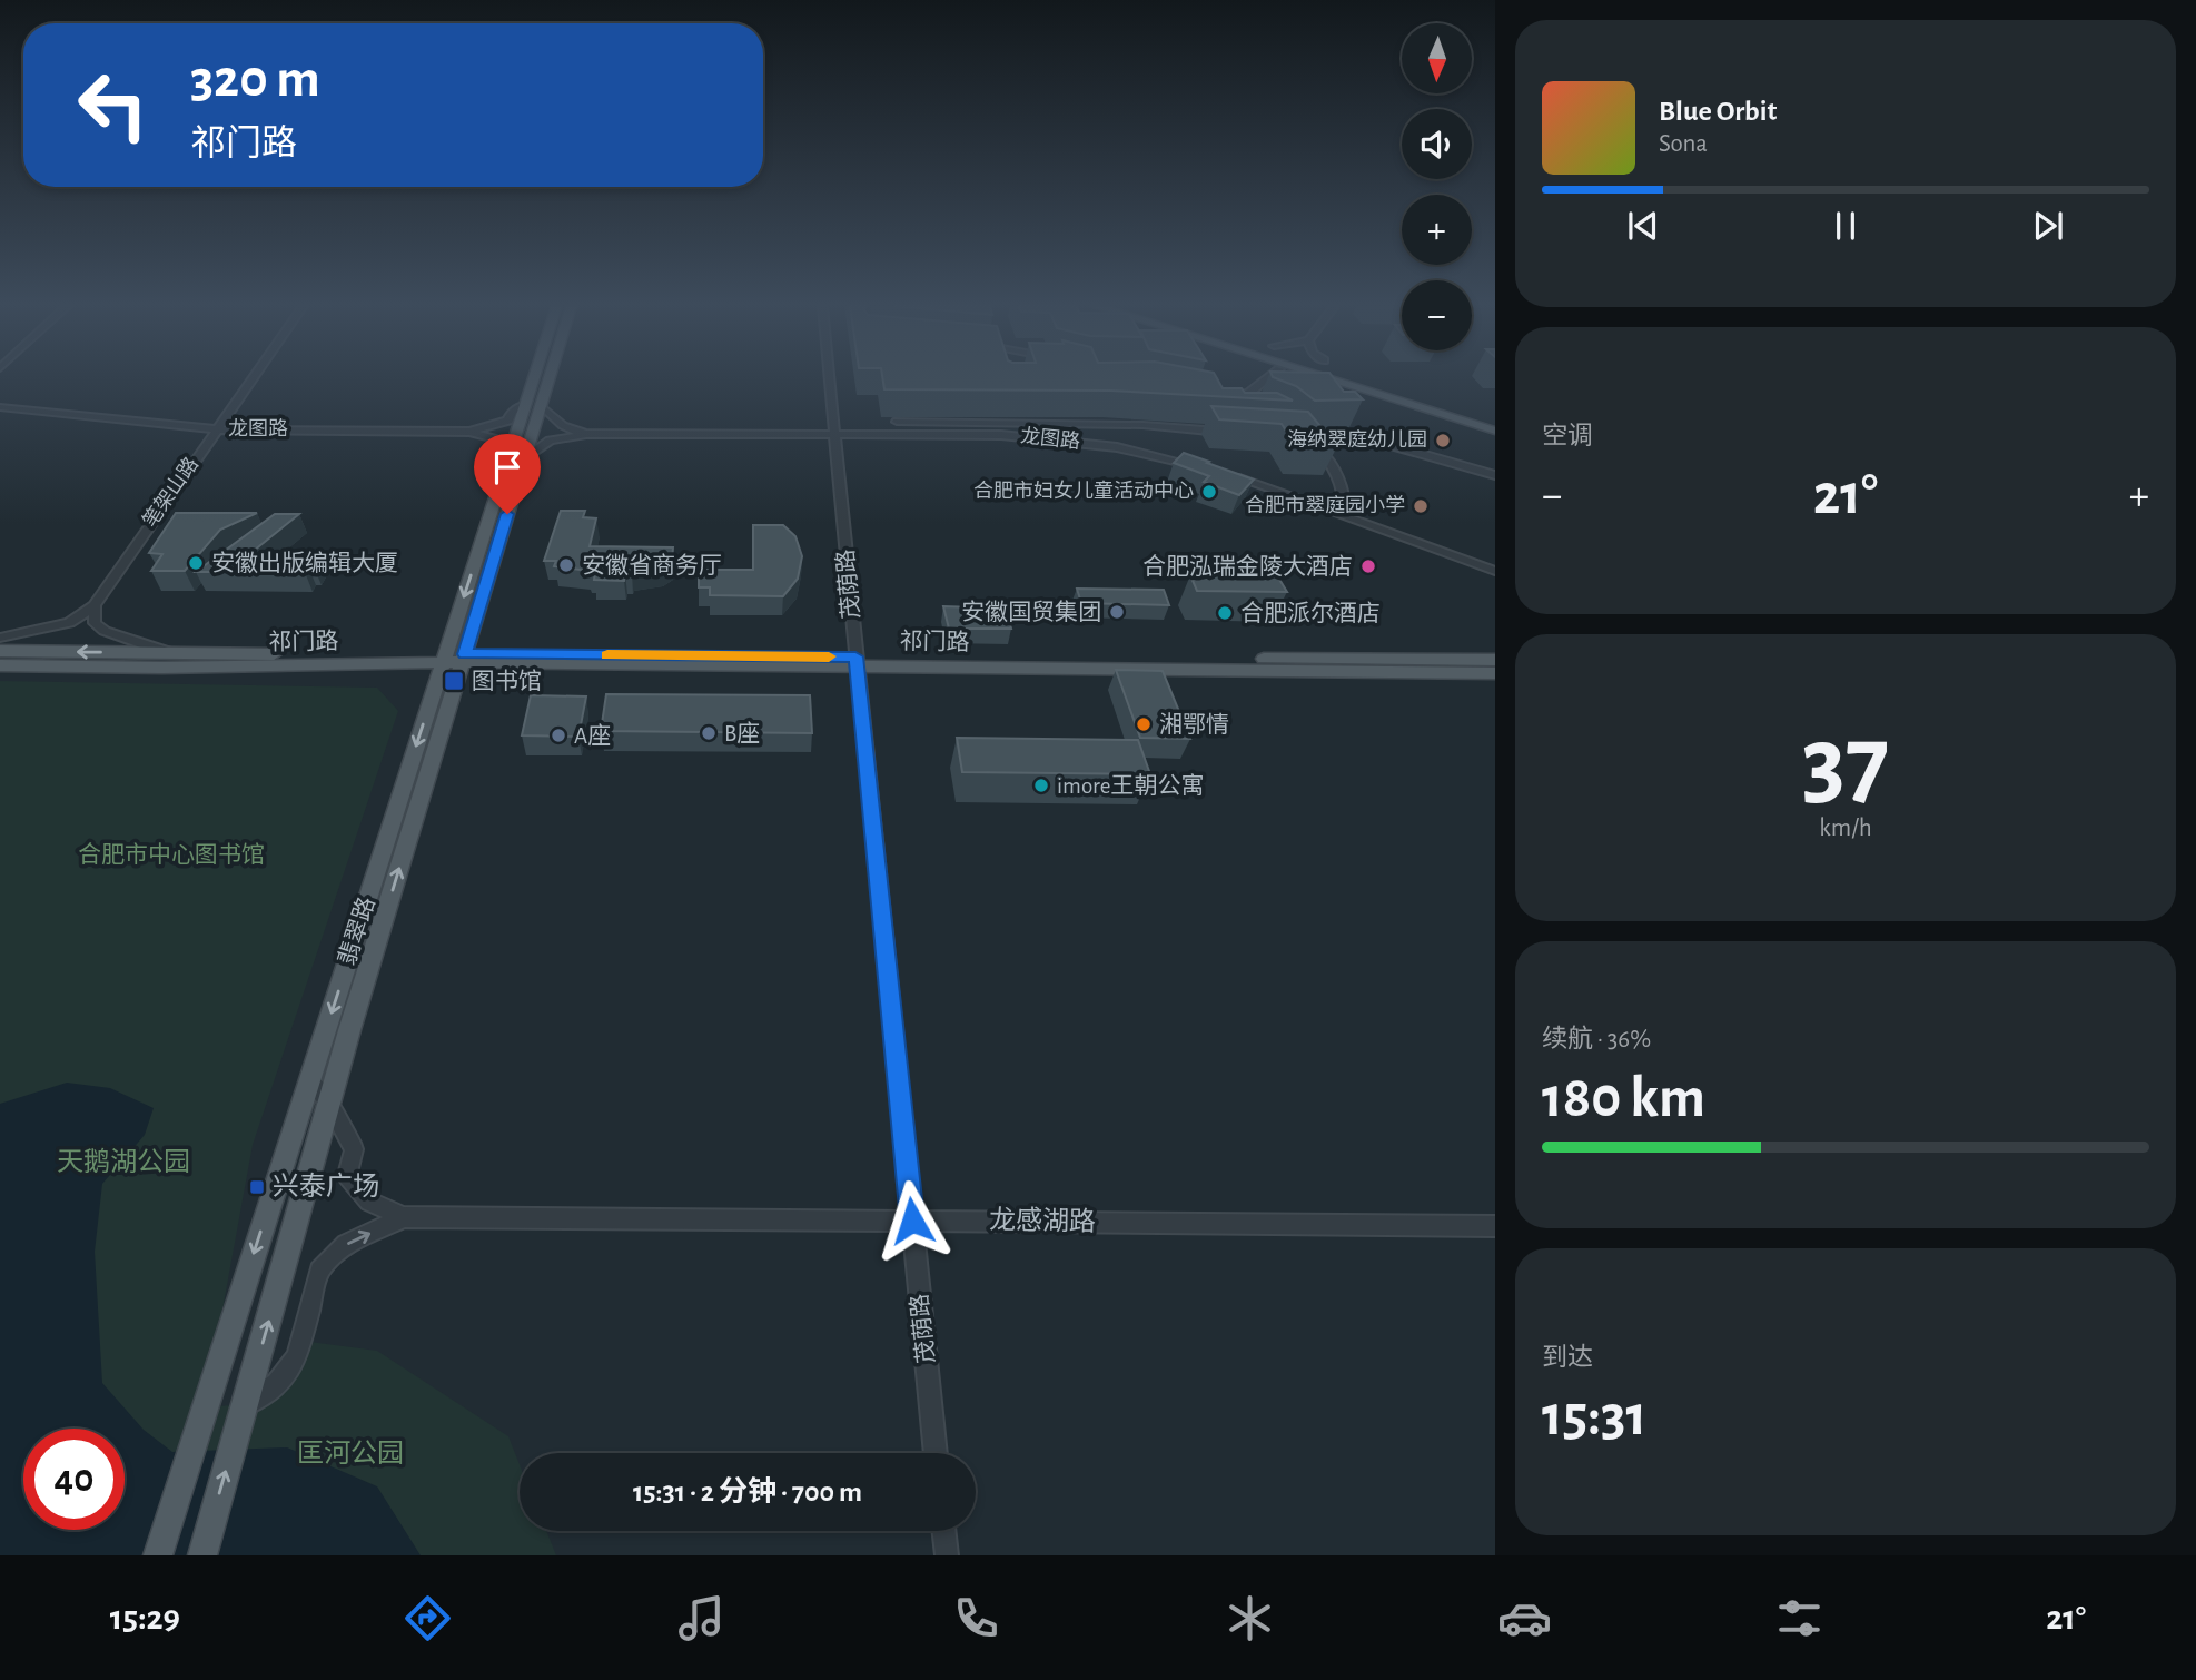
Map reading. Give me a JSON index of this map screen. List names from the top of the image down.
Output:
{
  "streets": {
    "main road": ["祁门路", "翡翠路"],
    "street": [
      "龙图路",
      "笔架山路",
      "茂荫路",
      "龙感湖路"
    ]
  },
  "crossings": [
    ["龙图路", "笔架山路"],
    ["龙图路", "茂荫路"],
    ["茂荫路", "祁门路"],
    ["茂荫路", "龙感湖路"],
    ["祁门路", "翡翠路"]
  ],
  "parks": ["合肥市中心图书馆", "天鹅湖公园", "匡河公园"],
  "places": {
    "other": [
      "海纳翠庭幼儿园",
      "合肥市妇女儿童活动中心",
      "合肥市翠庭园小学",
      "安徽出版编辑大厦",
      "安徽省商务厅",
      "合肥泓瑞金陵大酒店",
      "安徽国贸集团",
      "合肥派尔酒店",
      "湘鄂情",
      "B座",
      "A座",
      "imore王朝公寓"
    ],
    "transit": ["图书馆", "兴泰广场"]
  },
  "north": "bottom",
  "page": {
    "map_buttons": ["+", "−"],
    "turn": ["320 m", "祁门路"],
    "song": ["Blue Orbit", "Sona"],
    "tile": [
      "空调",
      ["37", "km/h"],
      ["续航 · 36%", "180 km"],
      ["到达", "15:31"]
    ],
    "heat": ["−", "21°", "+"],
    "limit": "40",
    "trip": "15:31 · 2 分钟 · 700 m",
    "tabs": ["15:29", "21°"]
  }
}
